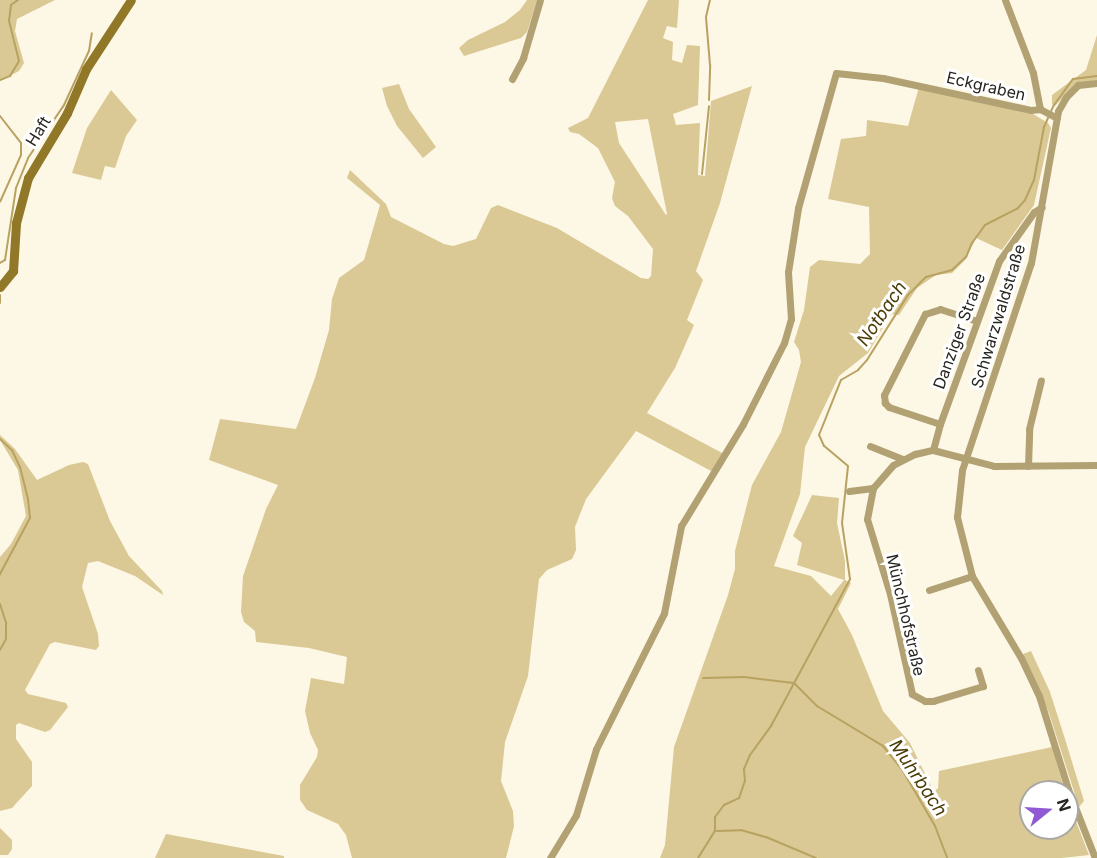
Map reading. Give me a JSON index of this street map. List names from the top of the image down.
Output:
{
  "streets": {
    "main road": ["Haft"],
    "street": [
      "Eckgraben",
      "Schwarzwaldstraße",
      "Danziger Straße",
      "Münchhofstraße"
    ]
  },
  "crossings": [
    ["Eckgraben", "Schwarzwaldstraße"],
    ["Schwarzwaldstraße", "Danziger Straße"]
  ],
  "water": ["Notbach", "Muhrbach"],
  "north": "right"
}
